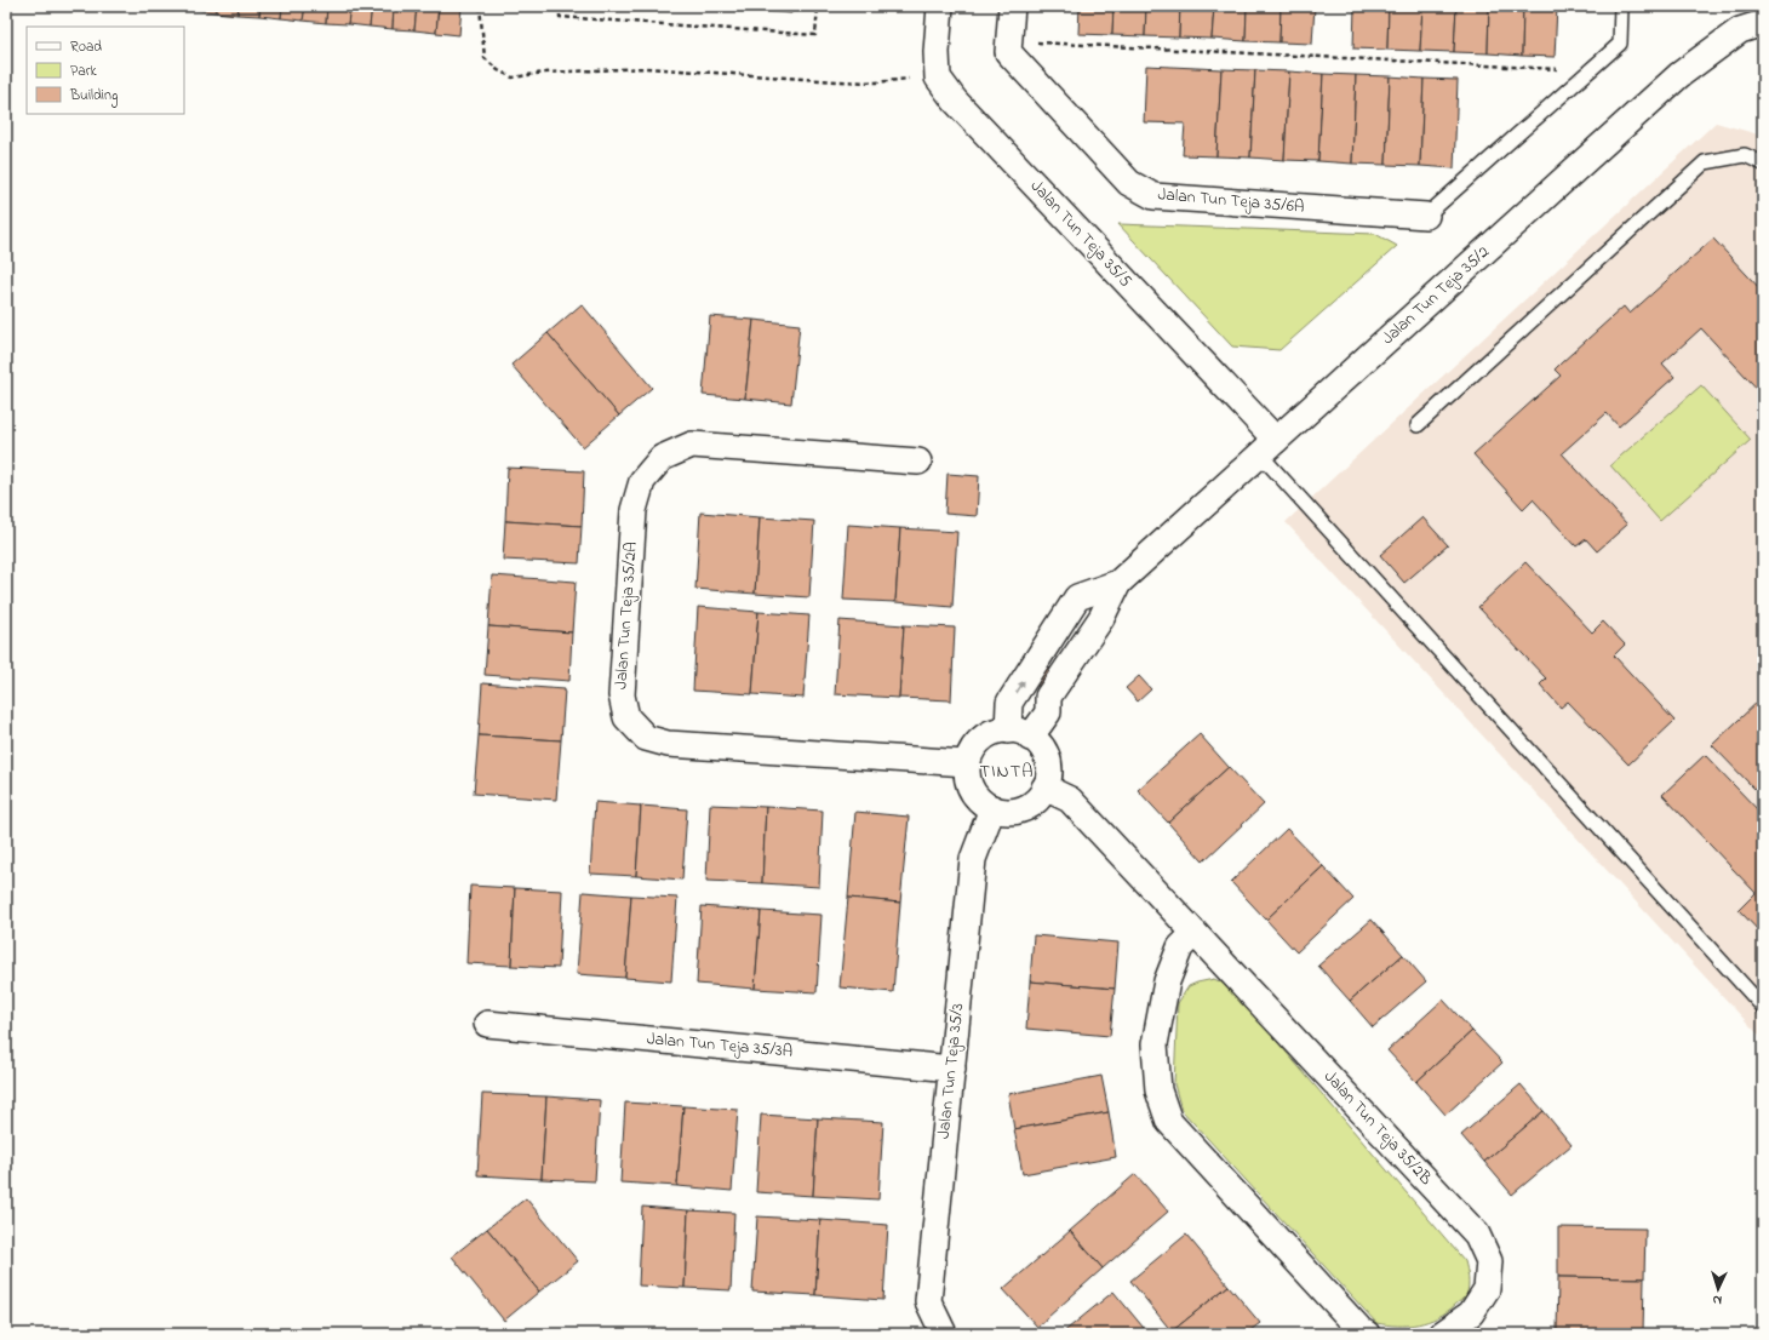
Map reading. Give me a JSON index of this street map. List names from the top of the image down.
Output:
{
  "streets": {
    "street": [
      "Jalan Tun Teja 35/6A",
      "Jalan Tun Teja 35/5",
      "Jalan Tun Teja 35/2",
      "Jalan Tun Teja 35/2A",
      "Jalan Tun Teja 35/3A",
      "Jalan Tun Teja 35/3",
      "Jalan Tun Teja 35/2B"
    ]
  },
  "crossings": [
    ["Jalan Tun Teja 35/5", "Jalan Tun Teja 35/2"],
    ["Jalan Tun Teja 35/2", "Jalan Tun Teja 35/2A"],
    ["Jalan Tun Teja 35/2", "Jalan Tun Teja 35/3"],
    ["Jalan Tun Teja 35/2", "Jalan Tun Teja 35/2B"],
    ["Jalan Tun Teja 35/2A", "Jalan Tun Teja 35/3"],
    ["Jalan Tun Teja 35/2A", "Jalan Tun Teja 35/2B"],
    ["Jalan Tun Teja 35/3A", "Jalan Tun Teja 35/3"],
    ["Jalan Tun Teja 35/3", "Jalan Tun Teja 35/2B"]
  ],
  "districts": ["TINTA"],
  "legend": ["Road", "Park", "Building"],
  "north": "bottom"
}
